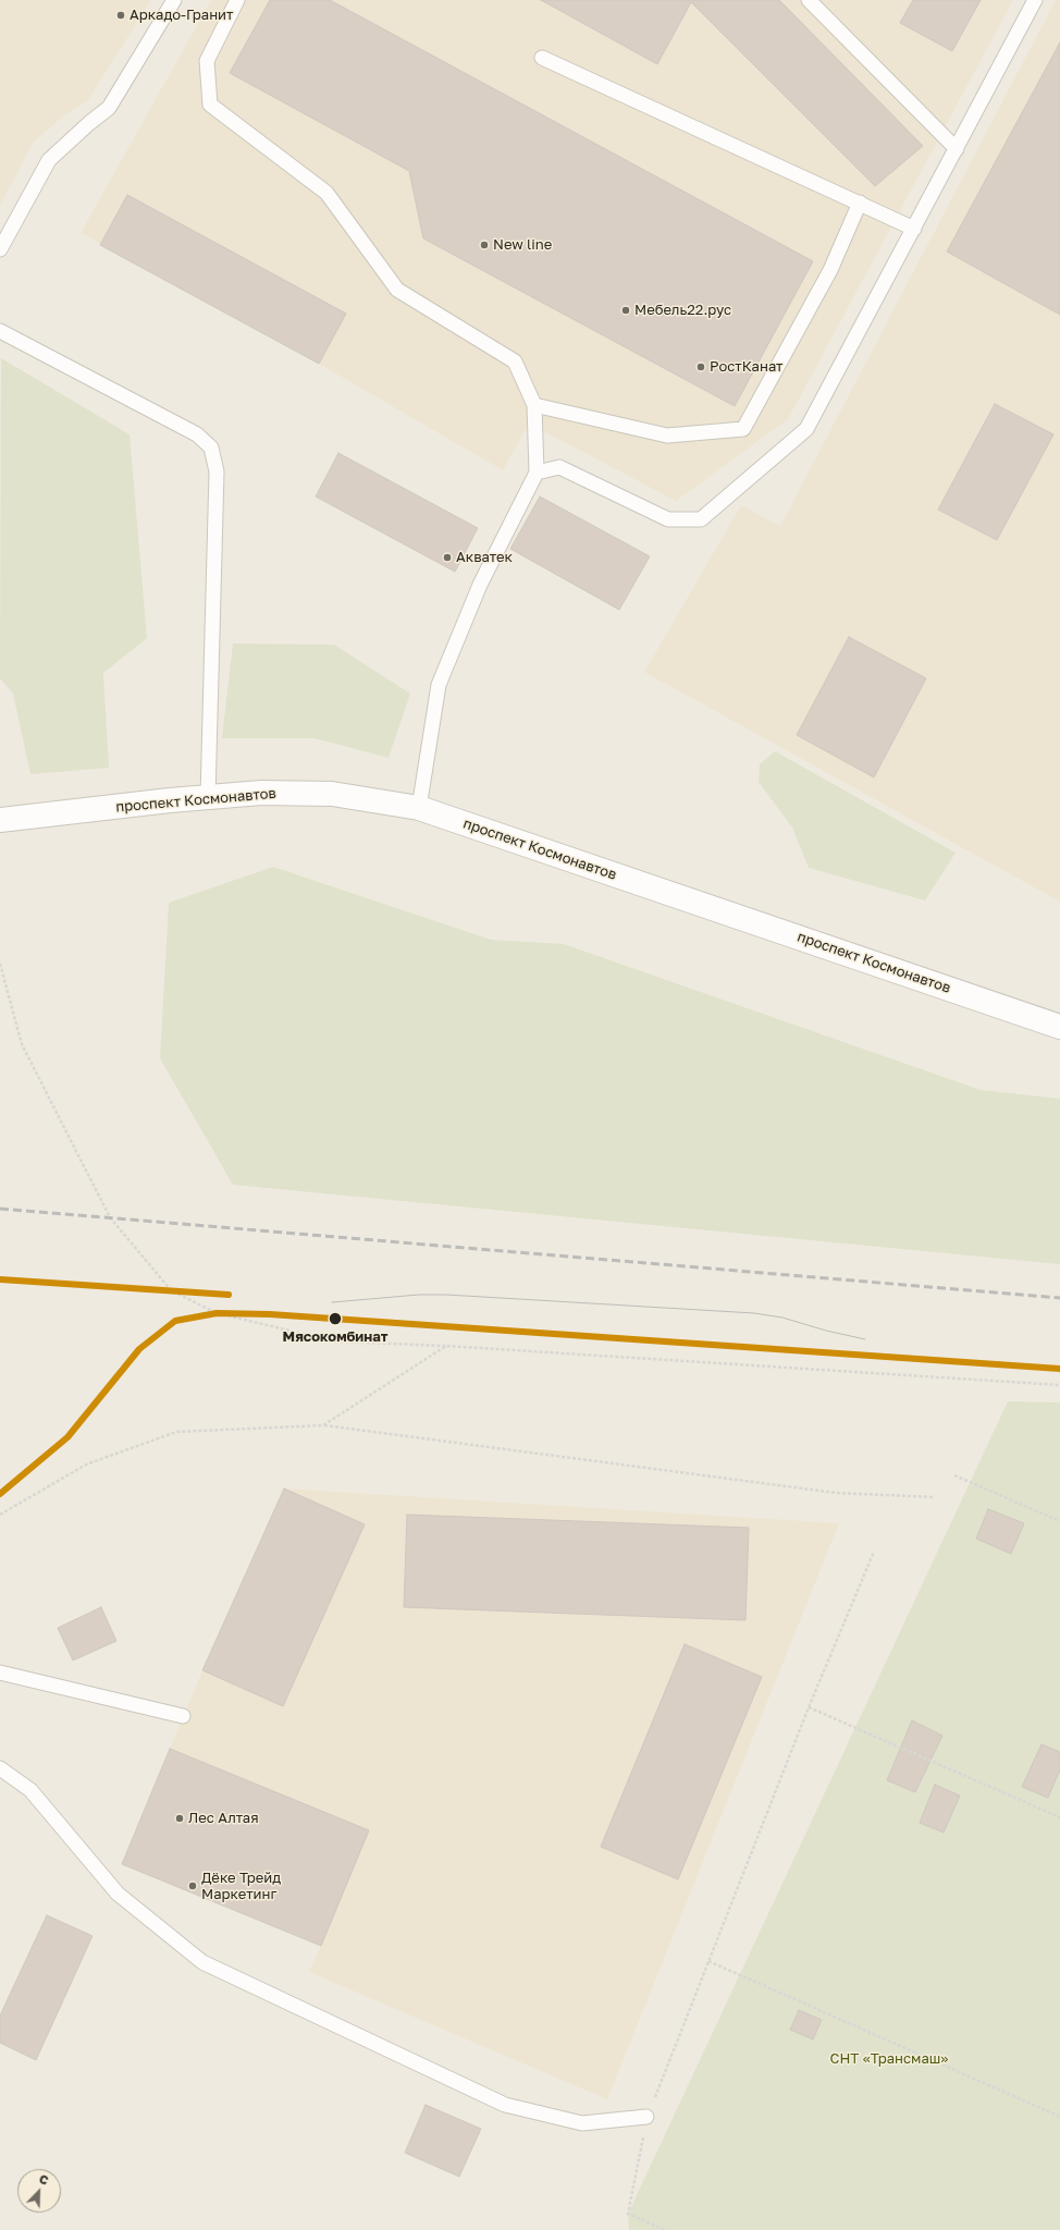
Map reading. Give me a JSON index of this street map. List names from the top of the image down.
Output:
{
  "streets": {
    "main road": ["проспект Космонавтов"]
  },
  "parks": ["СНТ «Трансмаш»"],
  "places": [
    "Аркадо-Гранит",
    "New line",
    "Мебель22.рус",
    "РостКанат",
    "Акватек",
    "Мясокомбинат",
    "Лес Алтая",
    "Дёке Трейд Маркетинг"
  ],
  "north": "top right"
}
